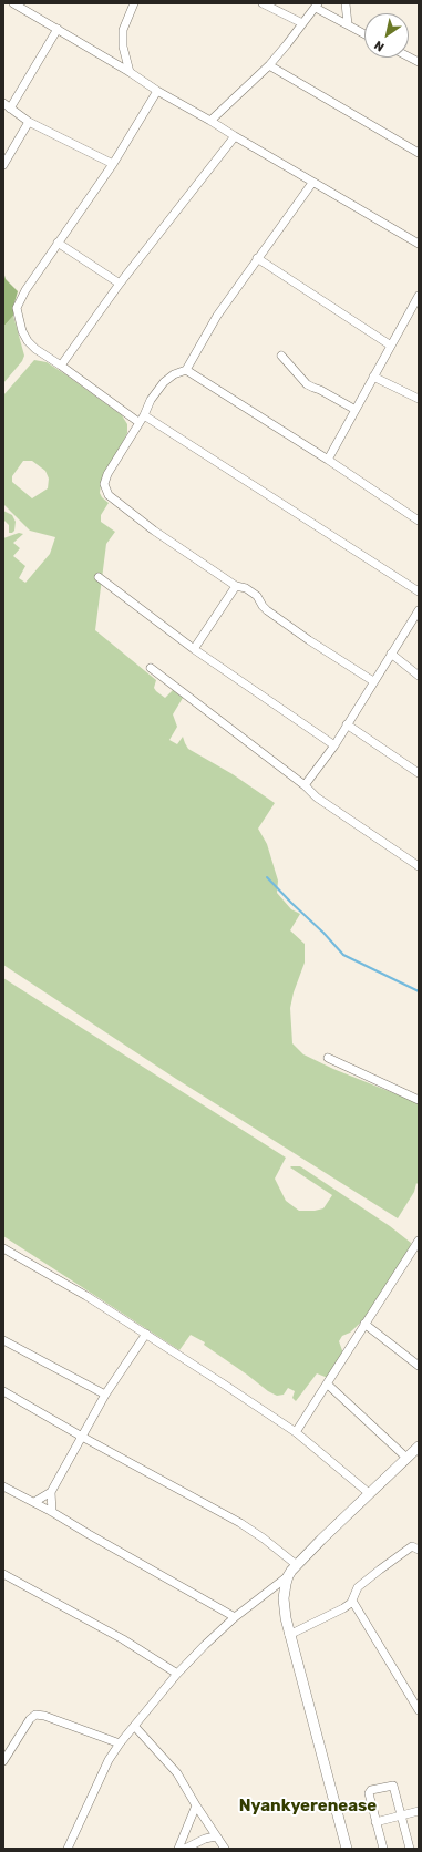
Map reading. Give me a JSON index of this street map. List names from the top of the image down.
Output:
{
  "districts": ["Nyankyerenease"],
  "north": "bottom left"
}
